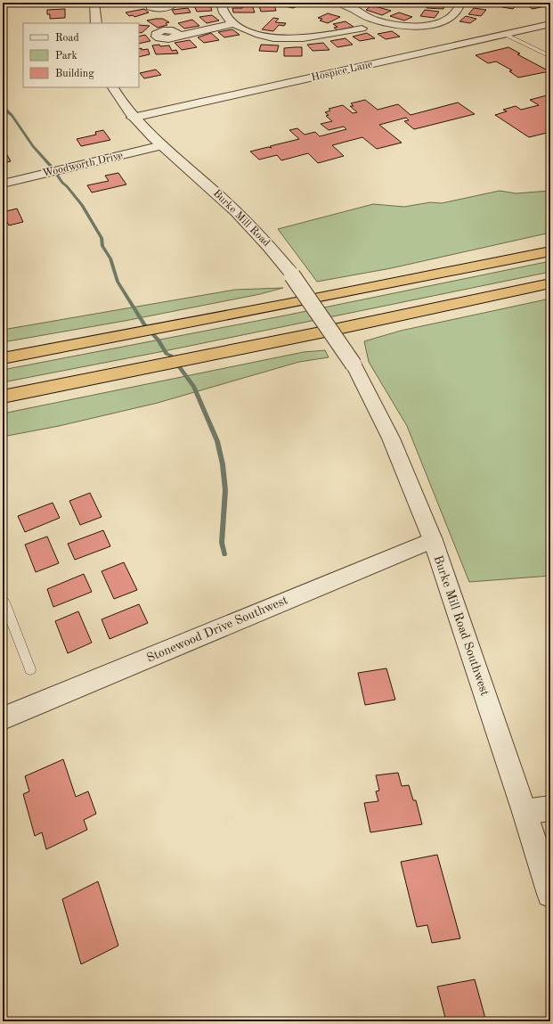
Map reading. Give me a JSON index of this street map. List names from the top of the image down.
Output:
{
  "streets": {
    "street": [
      "Hospice Lane",
      "Woodworth Drive",
      "Burke Mill Road",
      "Burke Mill Road Southwest",
      "Stonewood Drive Southwest"
    ]
  },
  "crossings": [
    ["Hospice Lane", "Burke Mill Road"],
    ["Woodworth Drive", "Burke Mill Road"],
    ["Burke Mill Road", "Burke Mill Road Southwest"],
    ["Burke Mill Road Southwest", "Stonewood Drive Southwest"]
  ],
  "legend": ["Road", "Park", "Building"]
}
